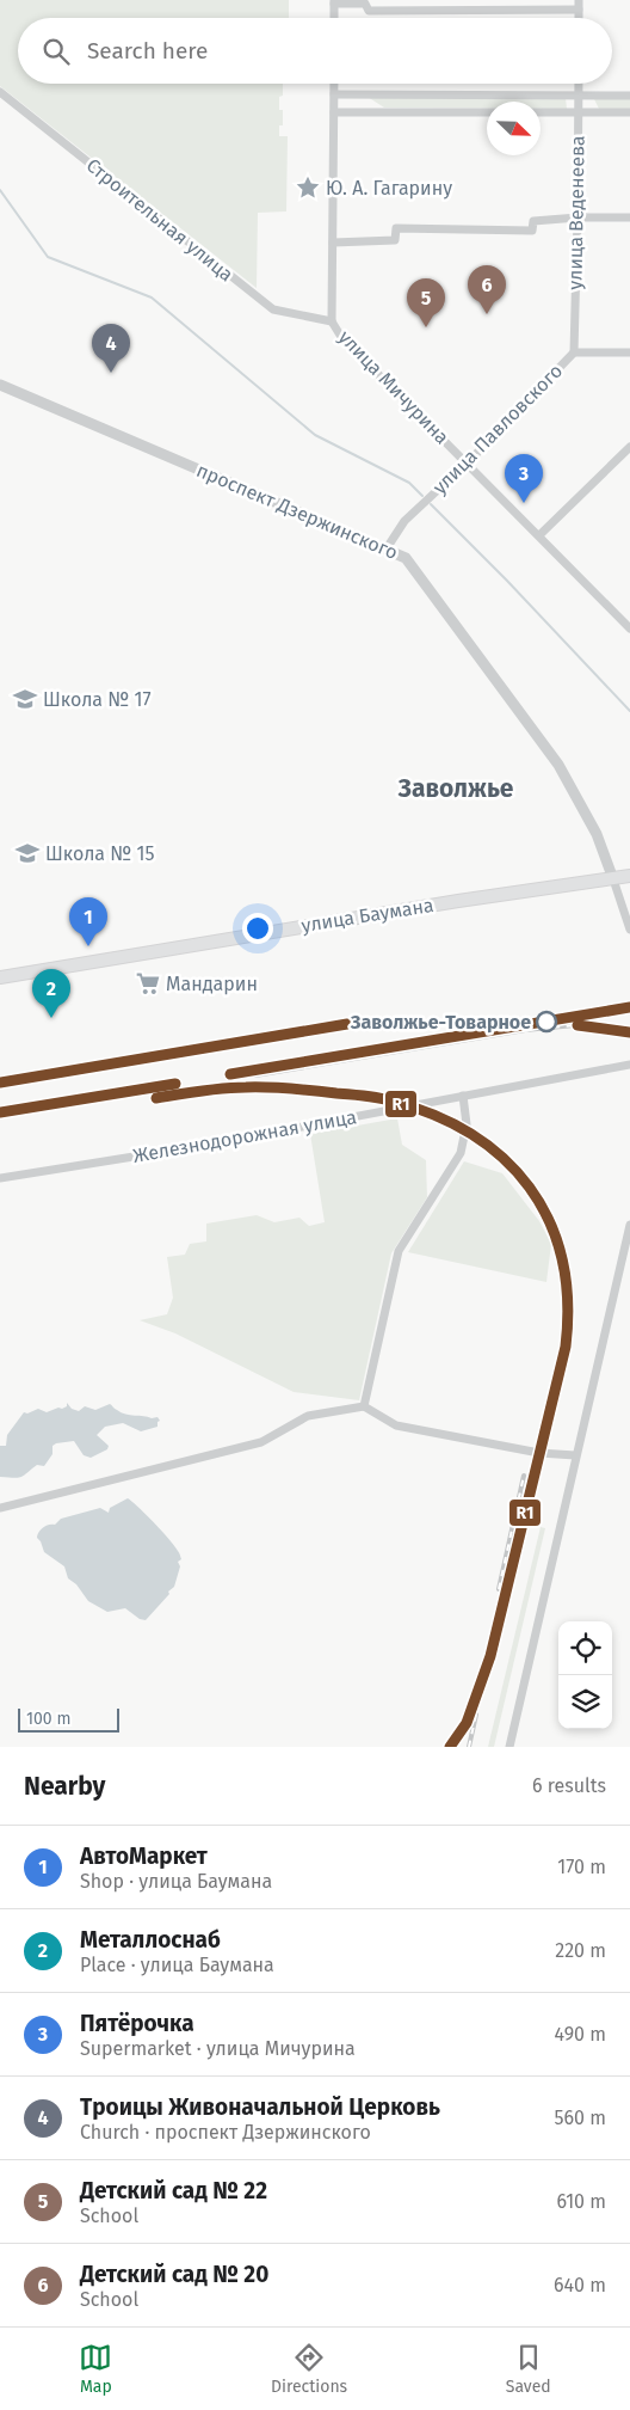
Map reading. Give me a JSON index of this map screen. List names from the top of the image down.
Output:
{
  "streets": {
    "main road": ["улица Баумана"],
    "street": [
      "улица Веденеева",
      "Строительная улица",
      "улица Мичурина",
      "улица Павловского",
      "проспект Дзержинского",
      "Железнодорожная улица"
    ]
  },
  "crossings": [
    ["улица Веденеева", "улица Павловского"],
    ["Строительная улица", "улица Мичурина"],
    ["улица Мичурина", "улица Павловского"],
    ["улица Павловского", "проспект Дзержинского"],
    ["проспект Дзержинского", "улица Баумана"]
  ],
  "districts": ["Заволжье"],
  "places": {
    "place": ["Ю. А. Гагарину"],
    "school or university": ["Школа № 17", "Школа № 15"],
    "supermarket": ["Мандарин"],
    "other": ["Заволжье-Товарное"]
  },
  "lines": ["transit line R1"],
  "scale_bar": "100 m",
  "north": "bottom right",
  "page": {
    "search": "Search here",
    "pins": [
      "6",
      "5",
      "4",
      "3",
      "1",
      "2"
    ],
    "scale": "100 m",
    "heading": ["Nearby", "6 results"],
    "list": [
      {
        "mark": "1",
        "name": "АвтоМаркет",
        "note": "Shop · улица Баумана",
        "value": "170 m"
      },
      {
        "mark": "2",
        "name": "Металлоснаб",
        "note": "Place · улица Баумана",
        "value": "220 m"
      },
      {
        "mark": "3",
        "name": "Пятёрочка",
        "note": "Supermarket · улица Мичурина",
        "value": "490 m"
      },
      {
        "mark": "4",
        "name": "Троицы Живоначальной Церковь",
        "note": "Church · проспект Дзержинского",
        "value": "560 m"
      },
      {
        "mark": "5",
        "name": "Детский сад № 22",
        "note": "School",
        "value": "610 m"
      },
      {
        "mark": "6",
        "name": "Детский сад № 20",
        "note": "School",
        "value": "640 m"
      }
    ],
    "nav": ["Map", "Directions", "Saved"]
  }
}
